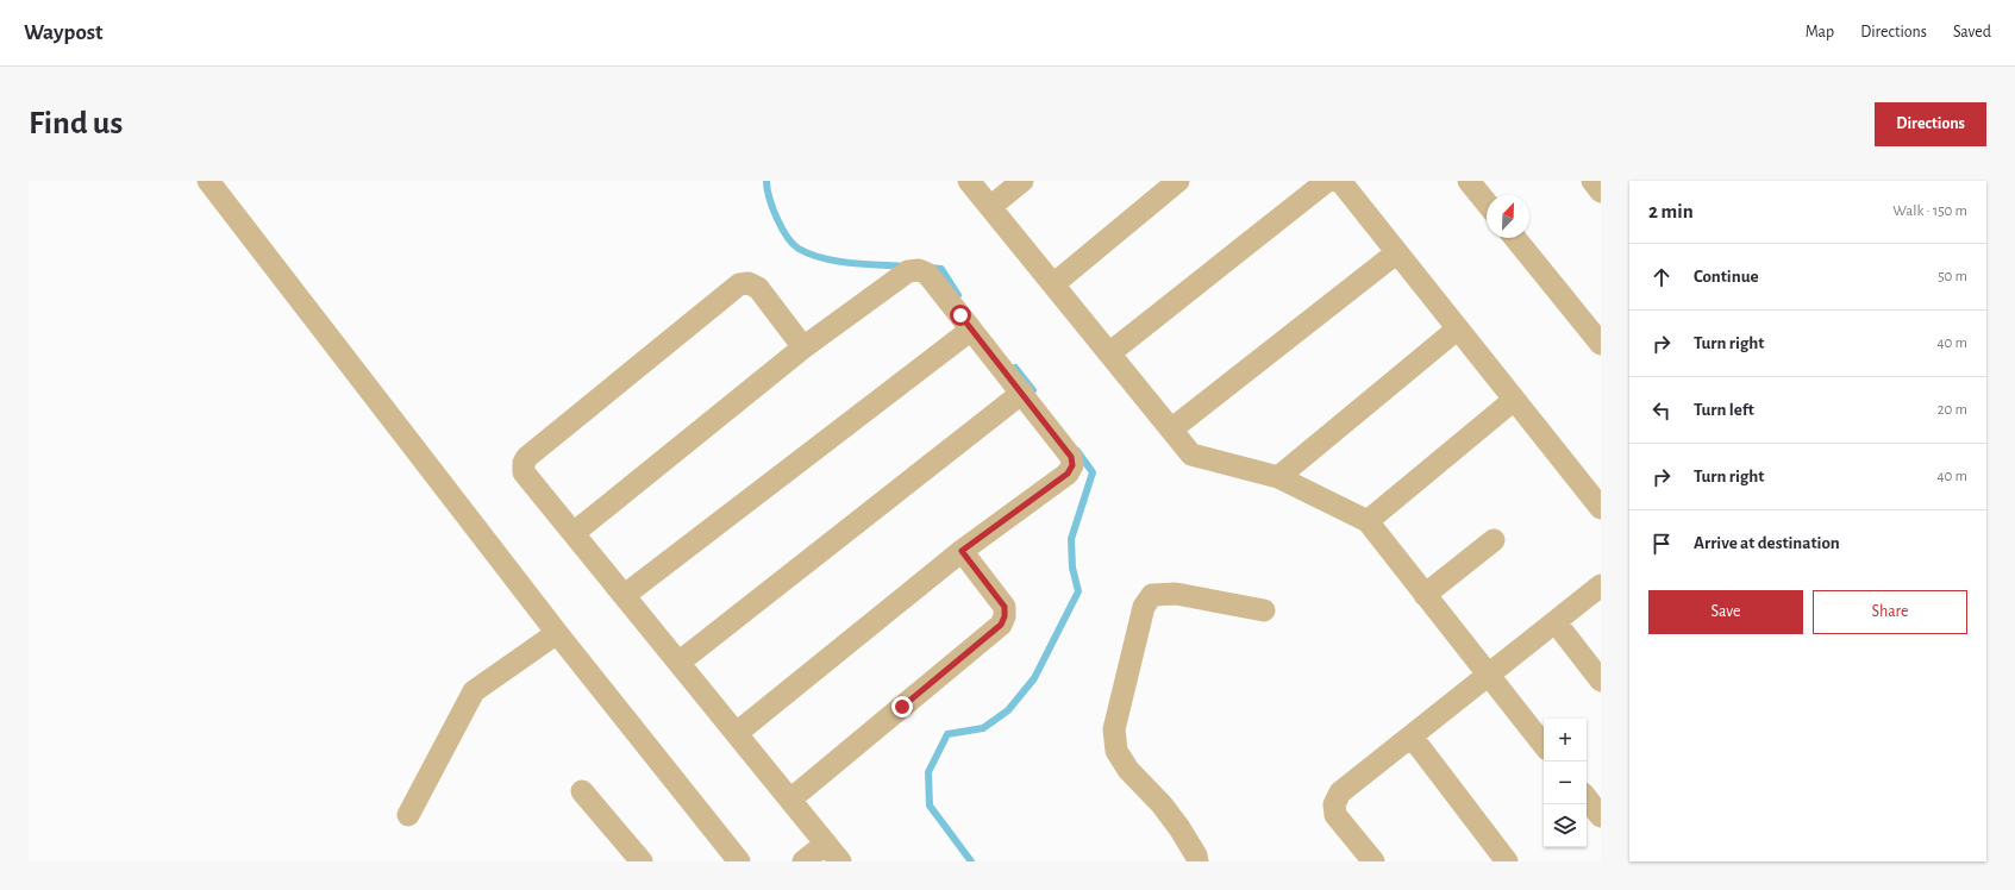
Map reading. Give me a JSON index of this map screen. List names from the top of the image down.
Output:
{
  "north": "top right",
  "page": {
    "header": "Waypost",
    "nav": ["Map", "Directions", "Saved"],
    "buttons": [
      "Directions",
      ["Save", "Share"]
    ],
    "title": "Find us",
    "heading": ["2 min", "Walk · 150 m"],
    "list": [
      ["Continue", "50 m"],
      ["Turn right", "40 m"],
      ["Turn left", "20 m"],
      ["Turn right", "40 m"],
      "Arrive at destination"
    ],
    "map_buttons": ["+", "−"]
  }
}
